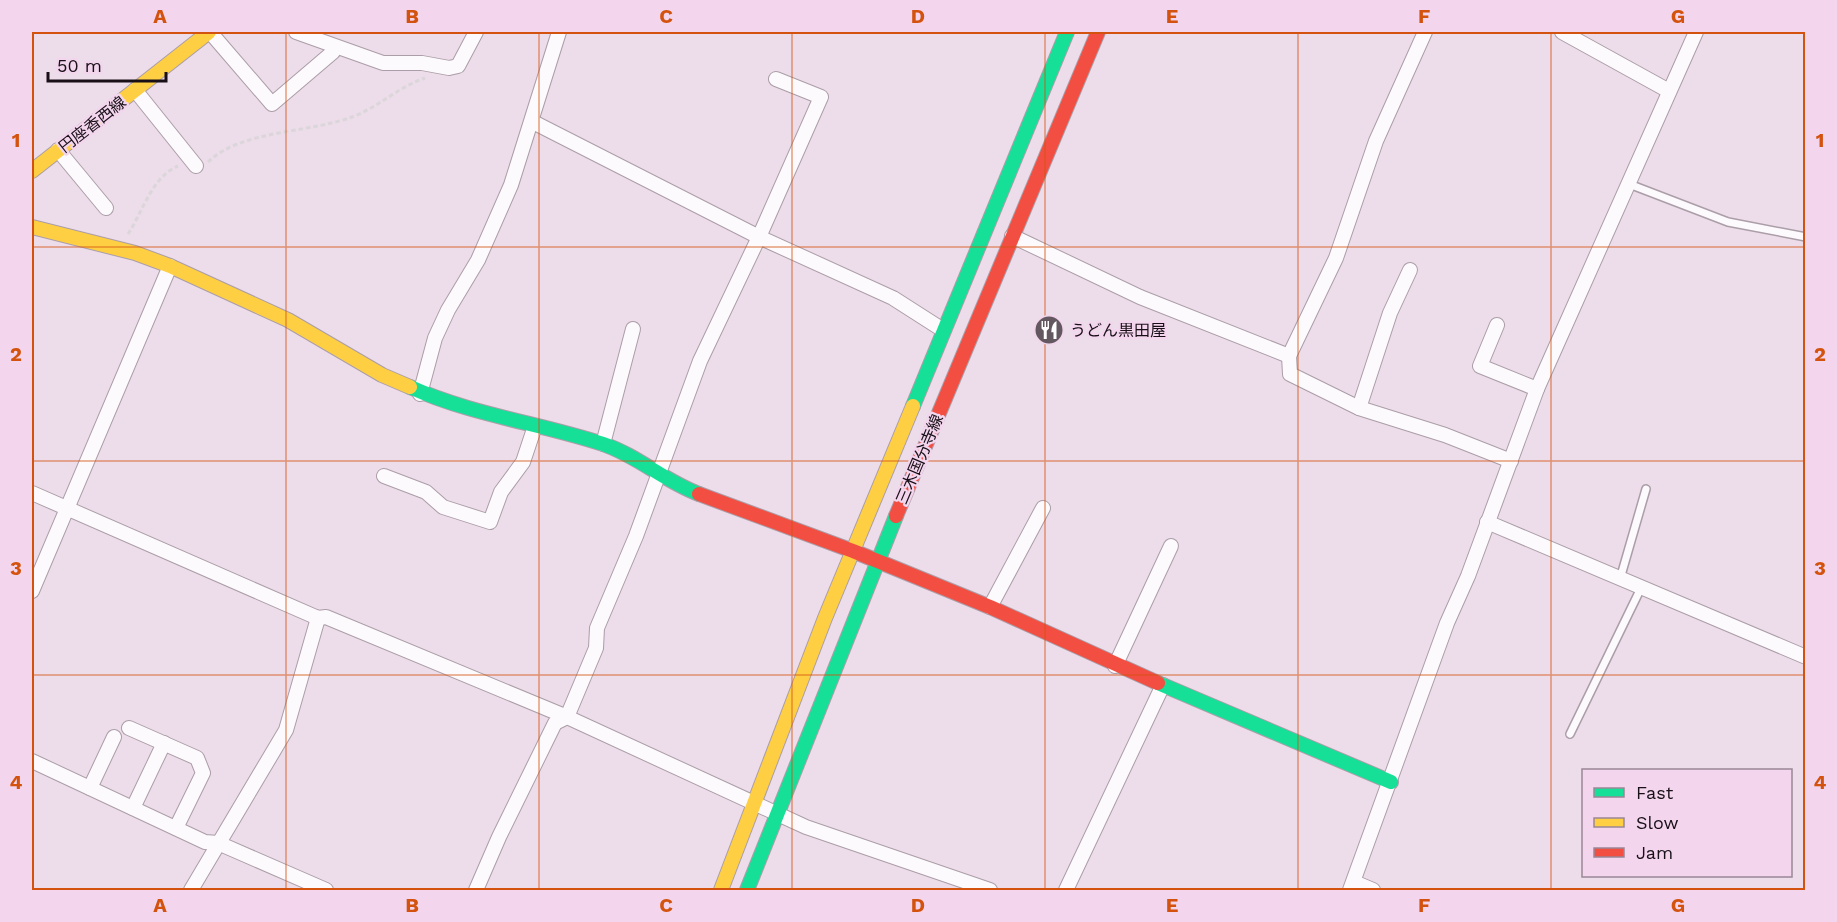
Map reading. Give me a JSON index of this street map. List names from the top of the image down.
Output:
{
  "streets": {
    "main road": ["円座香西線", "三木国分寺線"]
  },
  "places": {
    "restaurant": ["うどん黒田屋"]
  },
  "legend": ["Fast", "Slow", "Jam"],
  "scale_bar": "50 m",
  "grid": {
    "columns": [
      "A",
      "B",
      "C",
      "D",
      "E",
      "F",
      "G"
    ],
    "rows": [
      "1",
      "2",
      "3",
      "4"
    ]
  }
}
